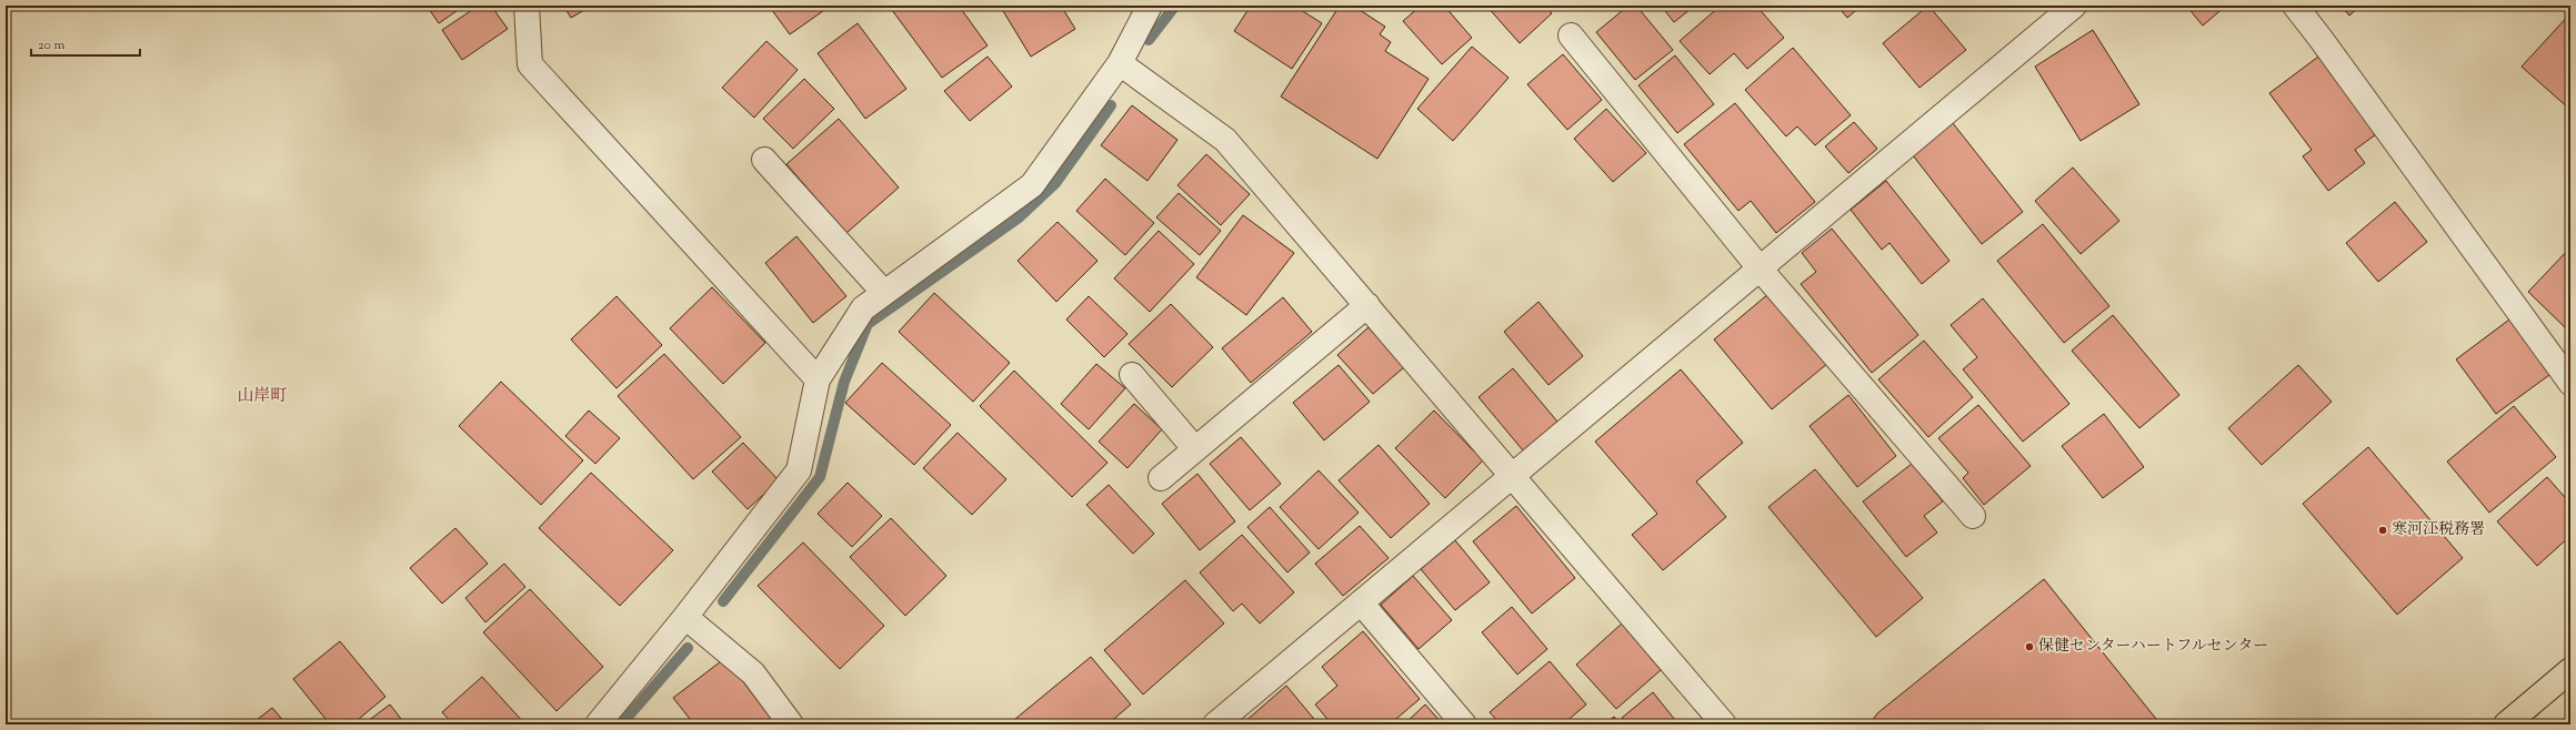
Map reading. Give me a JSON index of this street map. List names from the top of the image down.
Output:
{
  "districts": ["山岸町"],
  "places": ["寒河江税務署", "保健センターハートフルセンター"],
  "scale_bar": "20 m"
}
